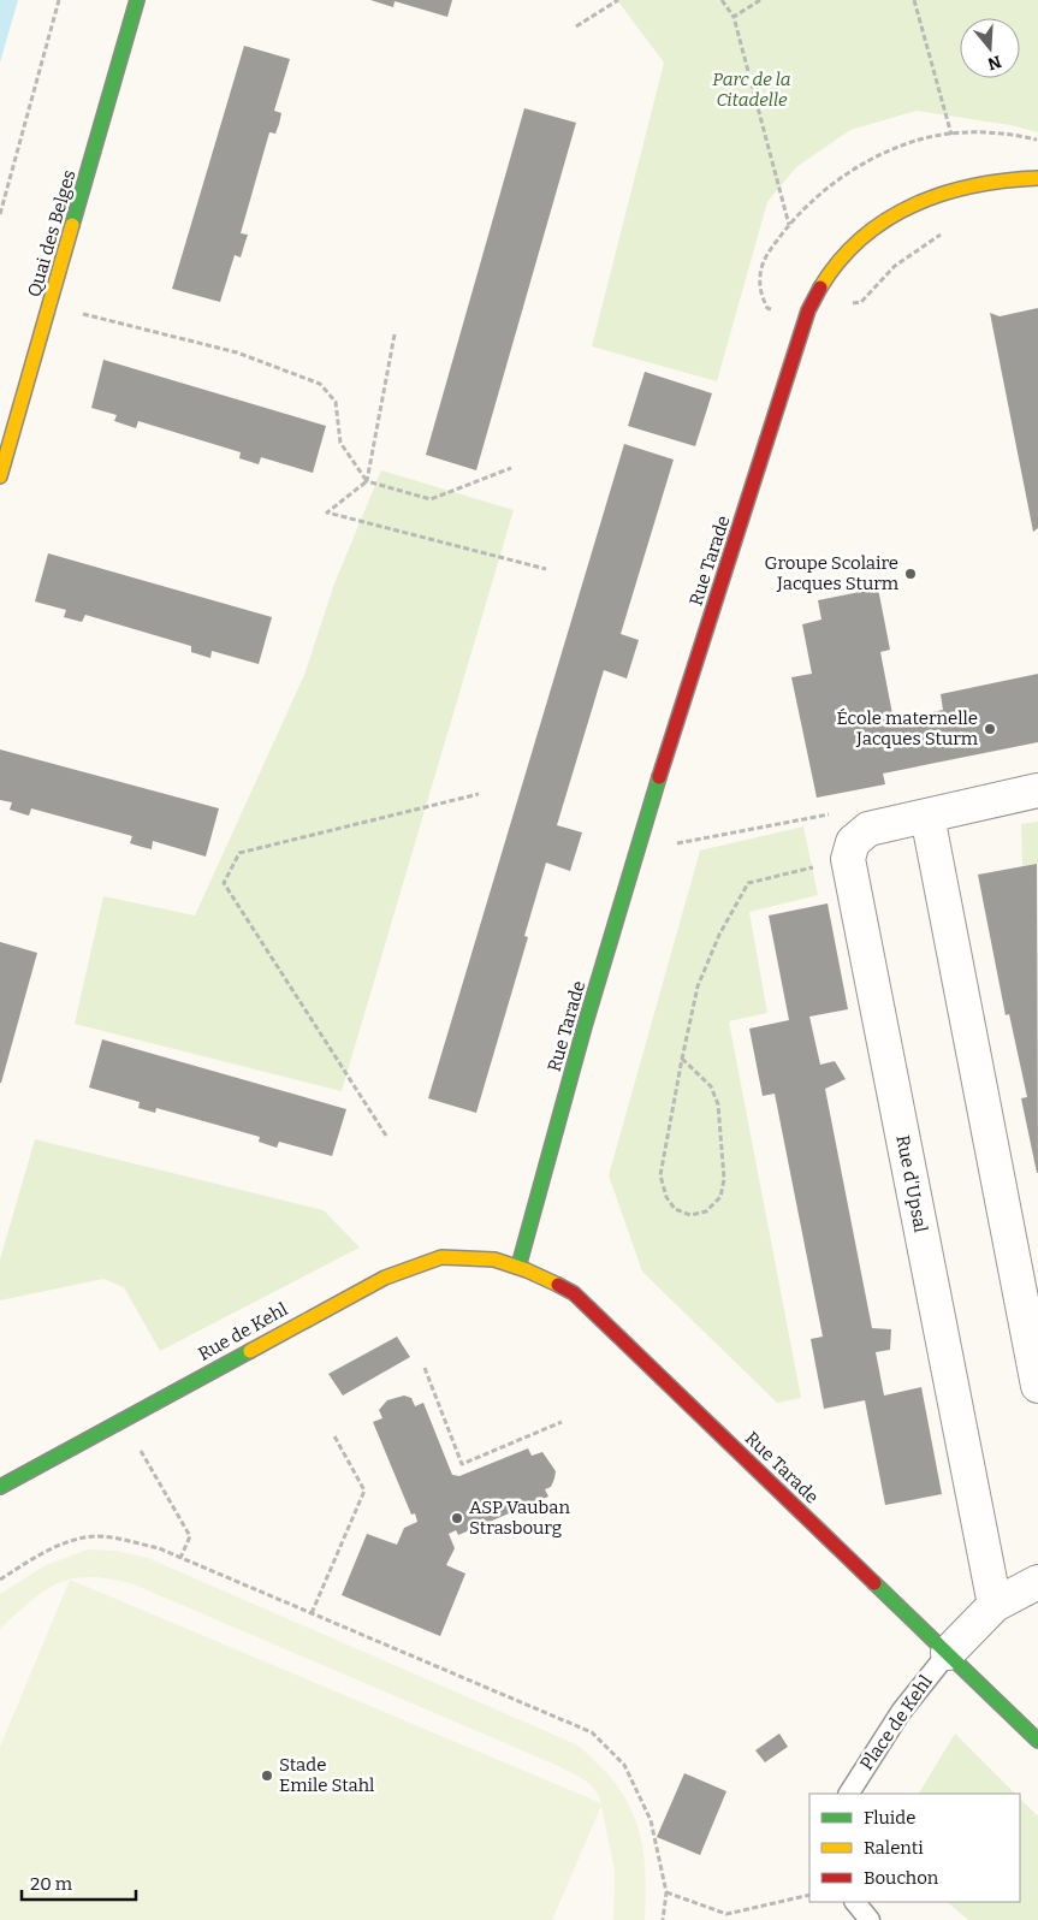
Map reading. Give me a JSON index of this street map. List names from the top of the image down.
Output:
{
  "streets": {
    "street": [
      "Quai des Belges",
      "Rue Tarade",
      "Rue d'Upsal",
      "Rue de Kehl"
    ],
    "lane": ["Place de Kehl"]
  },
  "crossings": [
    ["Rue Tarade", "Rue de Kehl"],
    ["Rue Tarade", "Place de Kehl"]
  ],
  "parks": ["Parc de la Citadelle"],
  "places": [
    "Groupe Scolaire Jacques Sturm",
    "École maternelle Jacques Sturm",
    "ASP Vauban Strasbourg",
    "Stade Emile Stahl"
  ],
  "legend": ["Fluide", "Ralenti", "Bouchon"],
  "scale_bar": "20 m",
  "north": "bottom"
}
